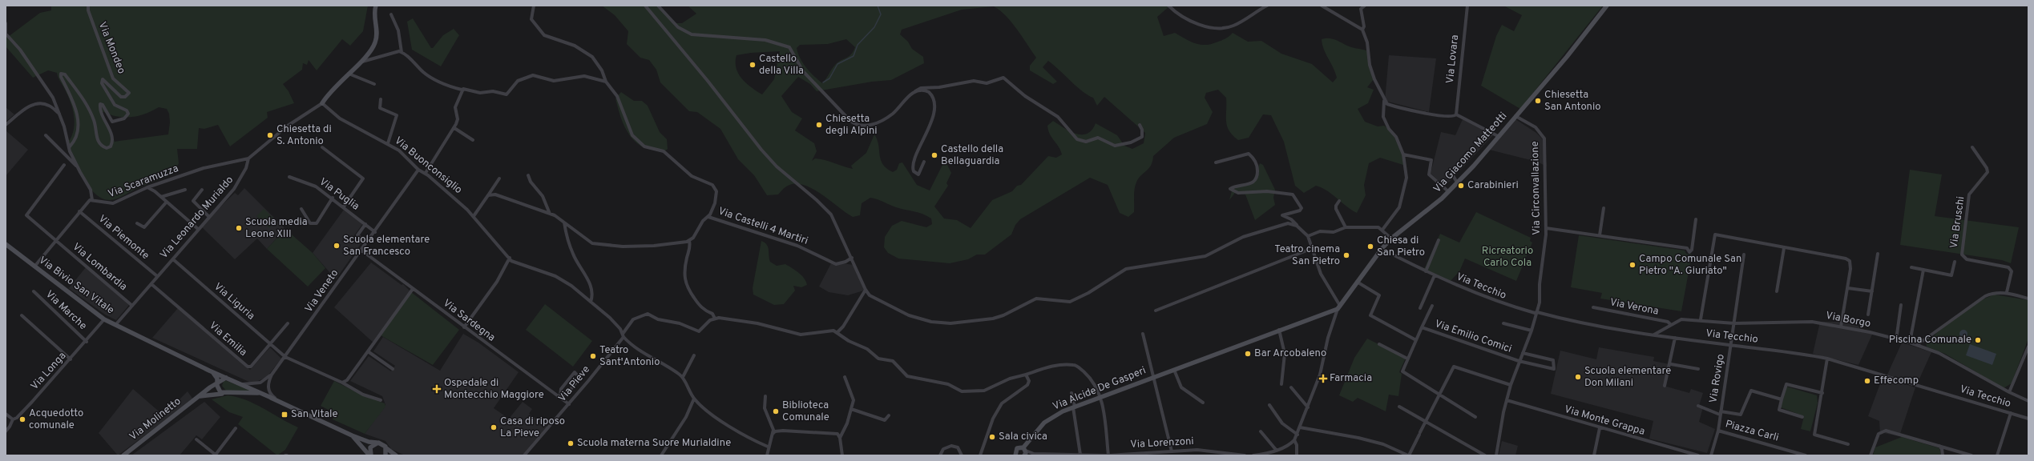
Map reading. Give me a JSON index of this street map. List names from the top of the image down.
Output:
{
  "streets": {
    "street": [
      "Via Mondeo",
      "Via Lovara",
      "Via Giacomo Matteotti",
      "Via Buonconsiglio",
      "Via Scaramuzza",
      "Via Circonvallazione",
      "Via Puglia",
      "Via Leonardo Murialdo",
      "Via Bruschi",
      "Via Castelli 4 Martiri",
      "Via Piemonte",
      "Via Lombardia",
      "Via Bivio San Vitale",
      "Via Tecchio",
      "Via Veneto",
      "Via Liguria",
      "Via Verona",
      "Via Marche",
      "Via Borgo",
      "Via Sardegna",
      "Via Emilio Comici",
      "Via Emilia",
      "Via Longa",
      "Via Rovigo",
      "Via Pieve",
      "Via Alcide De Gasperi",
      "Via Molinetto",
      "Via Monte Grappa",
      "Piazza Carli",
      "Via Lorenzoni"
    ]
  },
  "crossings": [
    ["Via Giacomo Matteotti", "Via Circonvallazione"],
    ["Via Giacomo Matteotti", "Via Tecchio"],
    ["Via Giacomo Matteotti", "Via Alcide De Gasperi"],
    ["Via Buonconsiglio", "Via Veneto"],
    ["Via Buonconsiglio", "Via Pieve"],
    ["Via Scaramuzza", "Via Leonardo Murialdo"],
    ["Via Circonvallazione", "Via Tecchio"],
    ["Via Circonvallazione", "Via Emilio Comici"],
    ["Via Circonvallazione", "Via Monte Grappa"],
    ["Via Puglia", "Via Veneto"],
    ["Via Leonardo Murialdo", "Via Piemonte"],
    ["Via Leonardo Murialdo", "Via Lombardia"],
    ["Via Leonardo Murialdo", "Via Bivio San Vitale"],
    ["Via Leonardo Murialdo", "Via Liguria"],
    ["Via Leonardo Murialdo", "Via Emilia"],
    ["Via Bivio San Vitale", "Via Veneto"],
    ["Via Bivio San Vitale", "Via Longa"],
    ["Via Tecchio", "Via Borgo"],
    ["Via Tecchio", "Via Rovigo"],
    ["Via Veneto", "Via Liguria"],
    ["Via Veneto", "Via Sardegna"],
    ["Via Liguria", "Via Emilia"],
    ["Via Verona", "Via Borgo"],
    ["Via Marche", "Via Longa"],
    ["Via Borgo", "Via Rovigo"],
    ["Via Sardegna", "Via Pieve"],
    ["Via Rovigo", "Piazza Carli"],
    ["Via Alcide De Gasperi", "Via Lorenzoni"]
  ],
  "parks": ["Ricreatorio Carlo Cola"],
  "places": {
    "other": [
      "Castello della Villa",
      "Chiesetta San Antonio",
      "Chiesetta degli Alpini",
      "Chiesetta di S. Antonio",
      "Castello della Bellaguardia",
      "Carabinieri",
      "Scuola media Leone XIII",
      "Scuola elementare San Francesco",
      "Chiesa di San Pietro",
      "Teatro cinema San Pietro",
      "Campo Comunale San Pietro \"A. Giuriato\"",
      "Piscina Comunale",
      "Bar Arcobaleno",
      "Teatro Sant'Antonio",
      "Scuola elementare Don Milani",
      "Effecomp",
      "Biblioteca Comunale",
      "Acquedotto comunale",
      "Casa di riposo La Pieve",
      "Sala civica",
      "Scuola materna Suore Murialdine"
    ],
    "health": ["Farmacia", "Ospedale di Montecchio Maggiore"],
    "transit": ["San Vitale"]
  }
}
